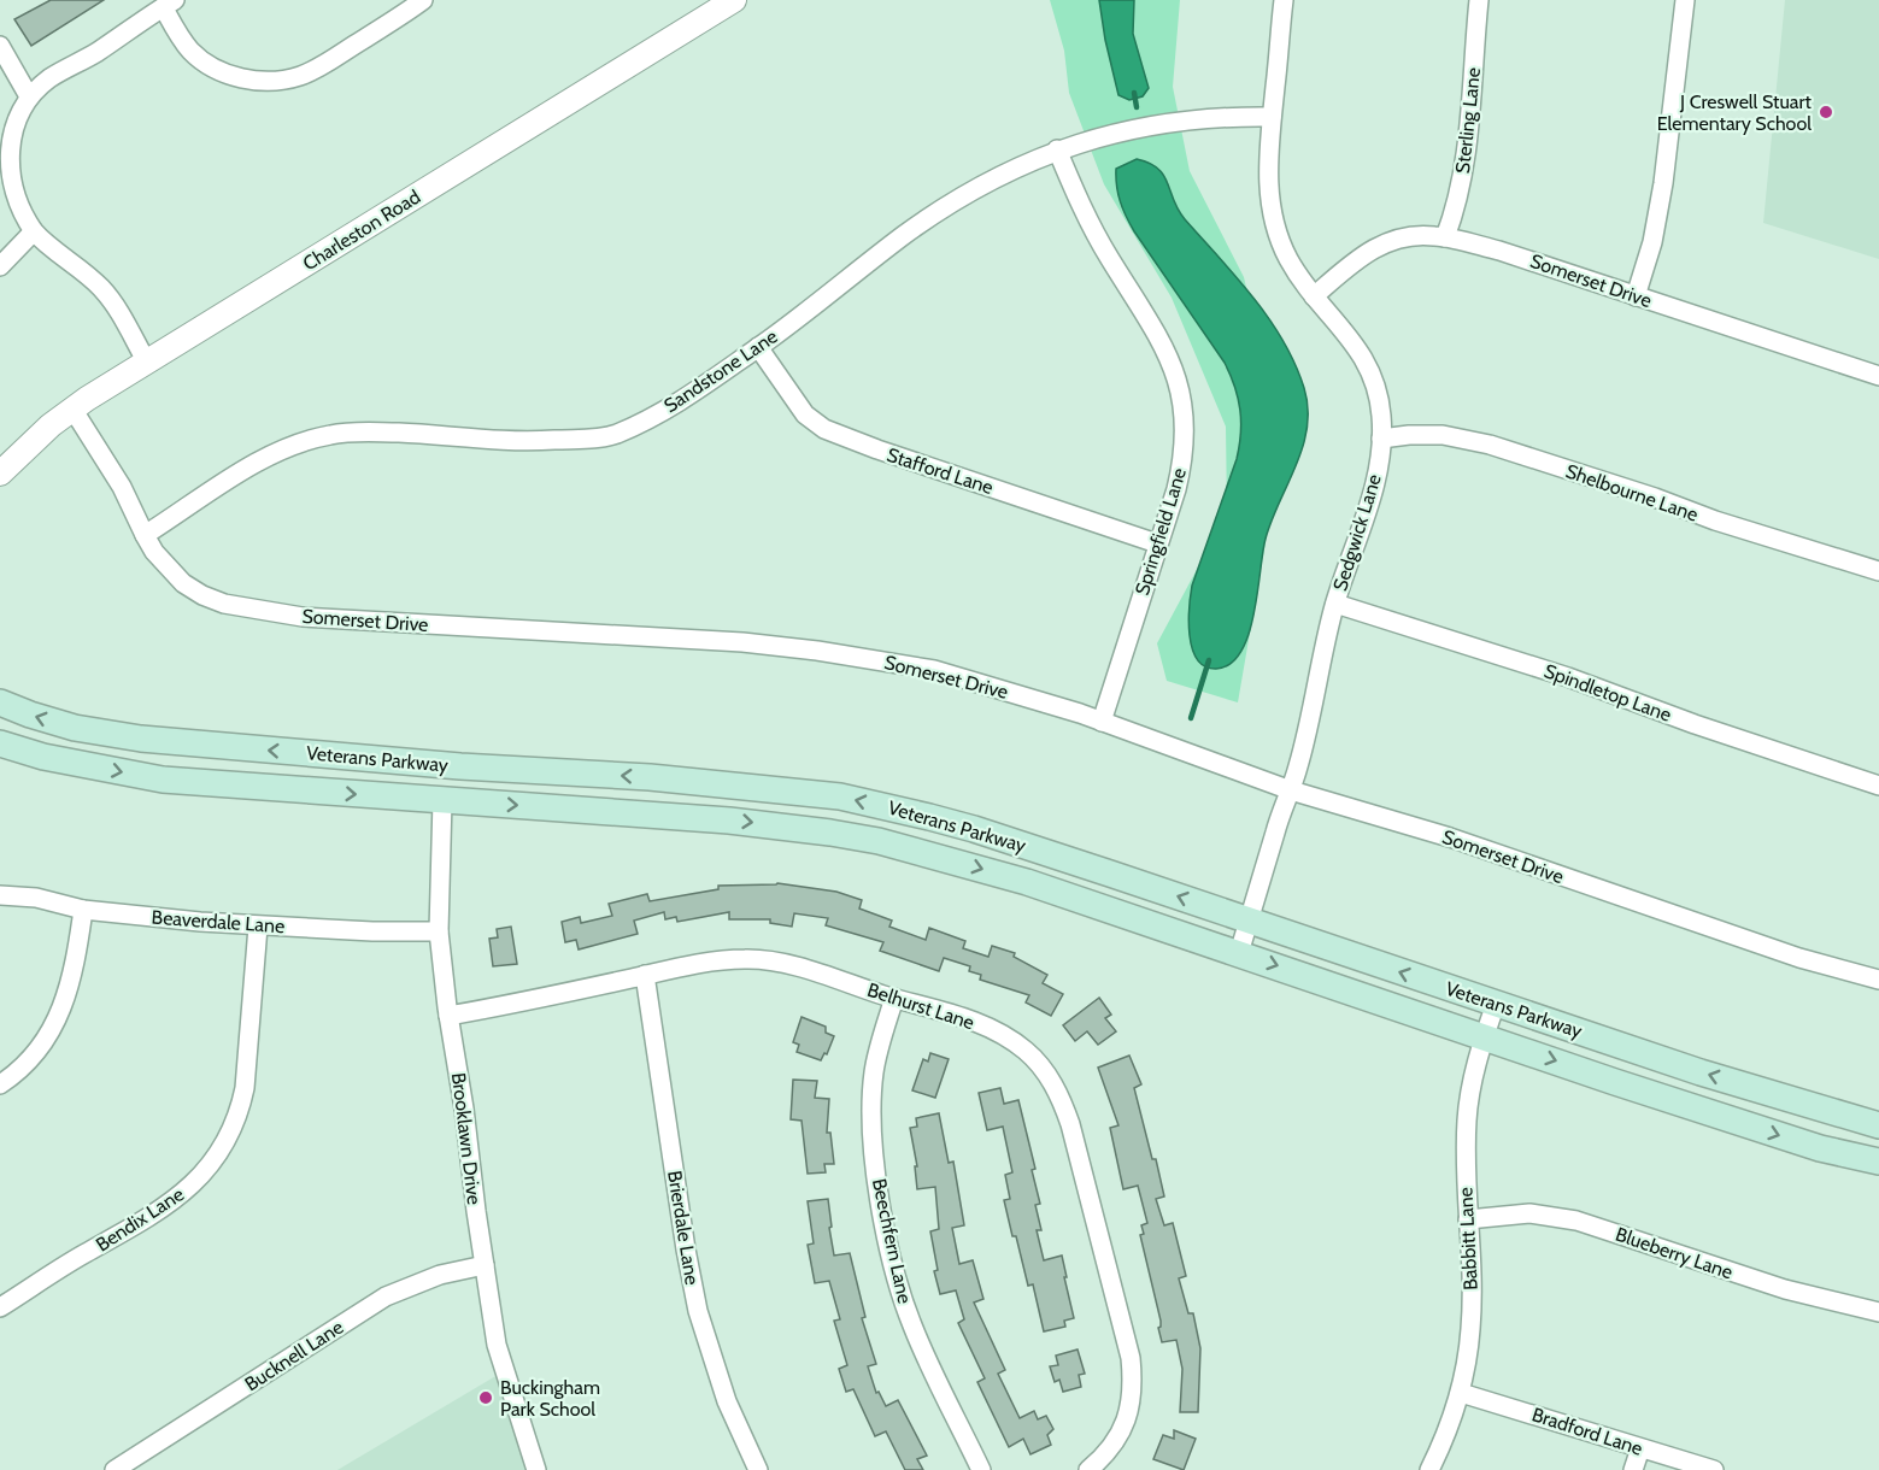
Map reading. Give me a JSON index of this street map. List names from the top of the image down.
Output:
{
  "streets": {
    "main road": ["Veterans Parkway"],
    "street": [
      "Sterling Lane",
      "Charleston Road",
      "Somerset Drive",
      "Sandstone Lane",
      "Stafford Lane",
      "Shelbourne Lane",
      "Springfield Lane",
      "Sedgwick Lane",
      "Spindletop Lane",
      "Beaverdale Lane",
      "Belhurst Lane",
      "Brooklawn Drive",
      "Bendix Lane",
      "Brierdale Lane",
      "Babbitt Lane",
      "Beechfern Lane",
      "Blueberry Lane",
      "Bucknell Lane",
      "Bradford Lane"
    ]
  },
  "crossings": [
    ["Sterling Lane", "Somerset Drive"],
    ["Charleston Road", "Somerset Drive"],
    ["Somerset Drive", "Sandstone Lane"],
    ["Somerset Drive", "Springfield Lane"],
    ["Somerset Drive", "Sedgwick Lane"],
    ["Sandstone Lane", "Stafford Lane"],
    ["Sandstone Lane", "Springfield Lane"],
    ["Sandstone Lane", "Sedgwick Lane"],
    ["Stafford Lane", "Springfield Lane"],
    ["Shelbourne Lane", "Sedgwick Lane"],
    ["Sedgwick Lane", "Spindletop Lane"],
    ["Sedgwick Lane", "Veterans Parkway"],
    ["Veterans Parkway", "Brooklawn Drive"],
    ["Veterans Parkway", "Babbitt Lane"],
    ["Beaverdale Lane", "Brooklawn Drive"],
    ["Beaverdale Lane", "Bendix Lane"],
    ["Belhurst Lane", "Brooklawn Drive"],
    ["Belhurst Lane", "Brierdale Lane"],
    ["Belhurst Lane", "Beechfern Lane"],
    ["Brooklawn Drive", "Bucknell Lane"],
    ["Babbitt Lane", "Blueberry Lane"],
    ["Babbitt Lane", "Bradford Lane"]
  ],
  "places": ["J Creswell Stuart Elementary School", "Buckingham Park School"]
}
